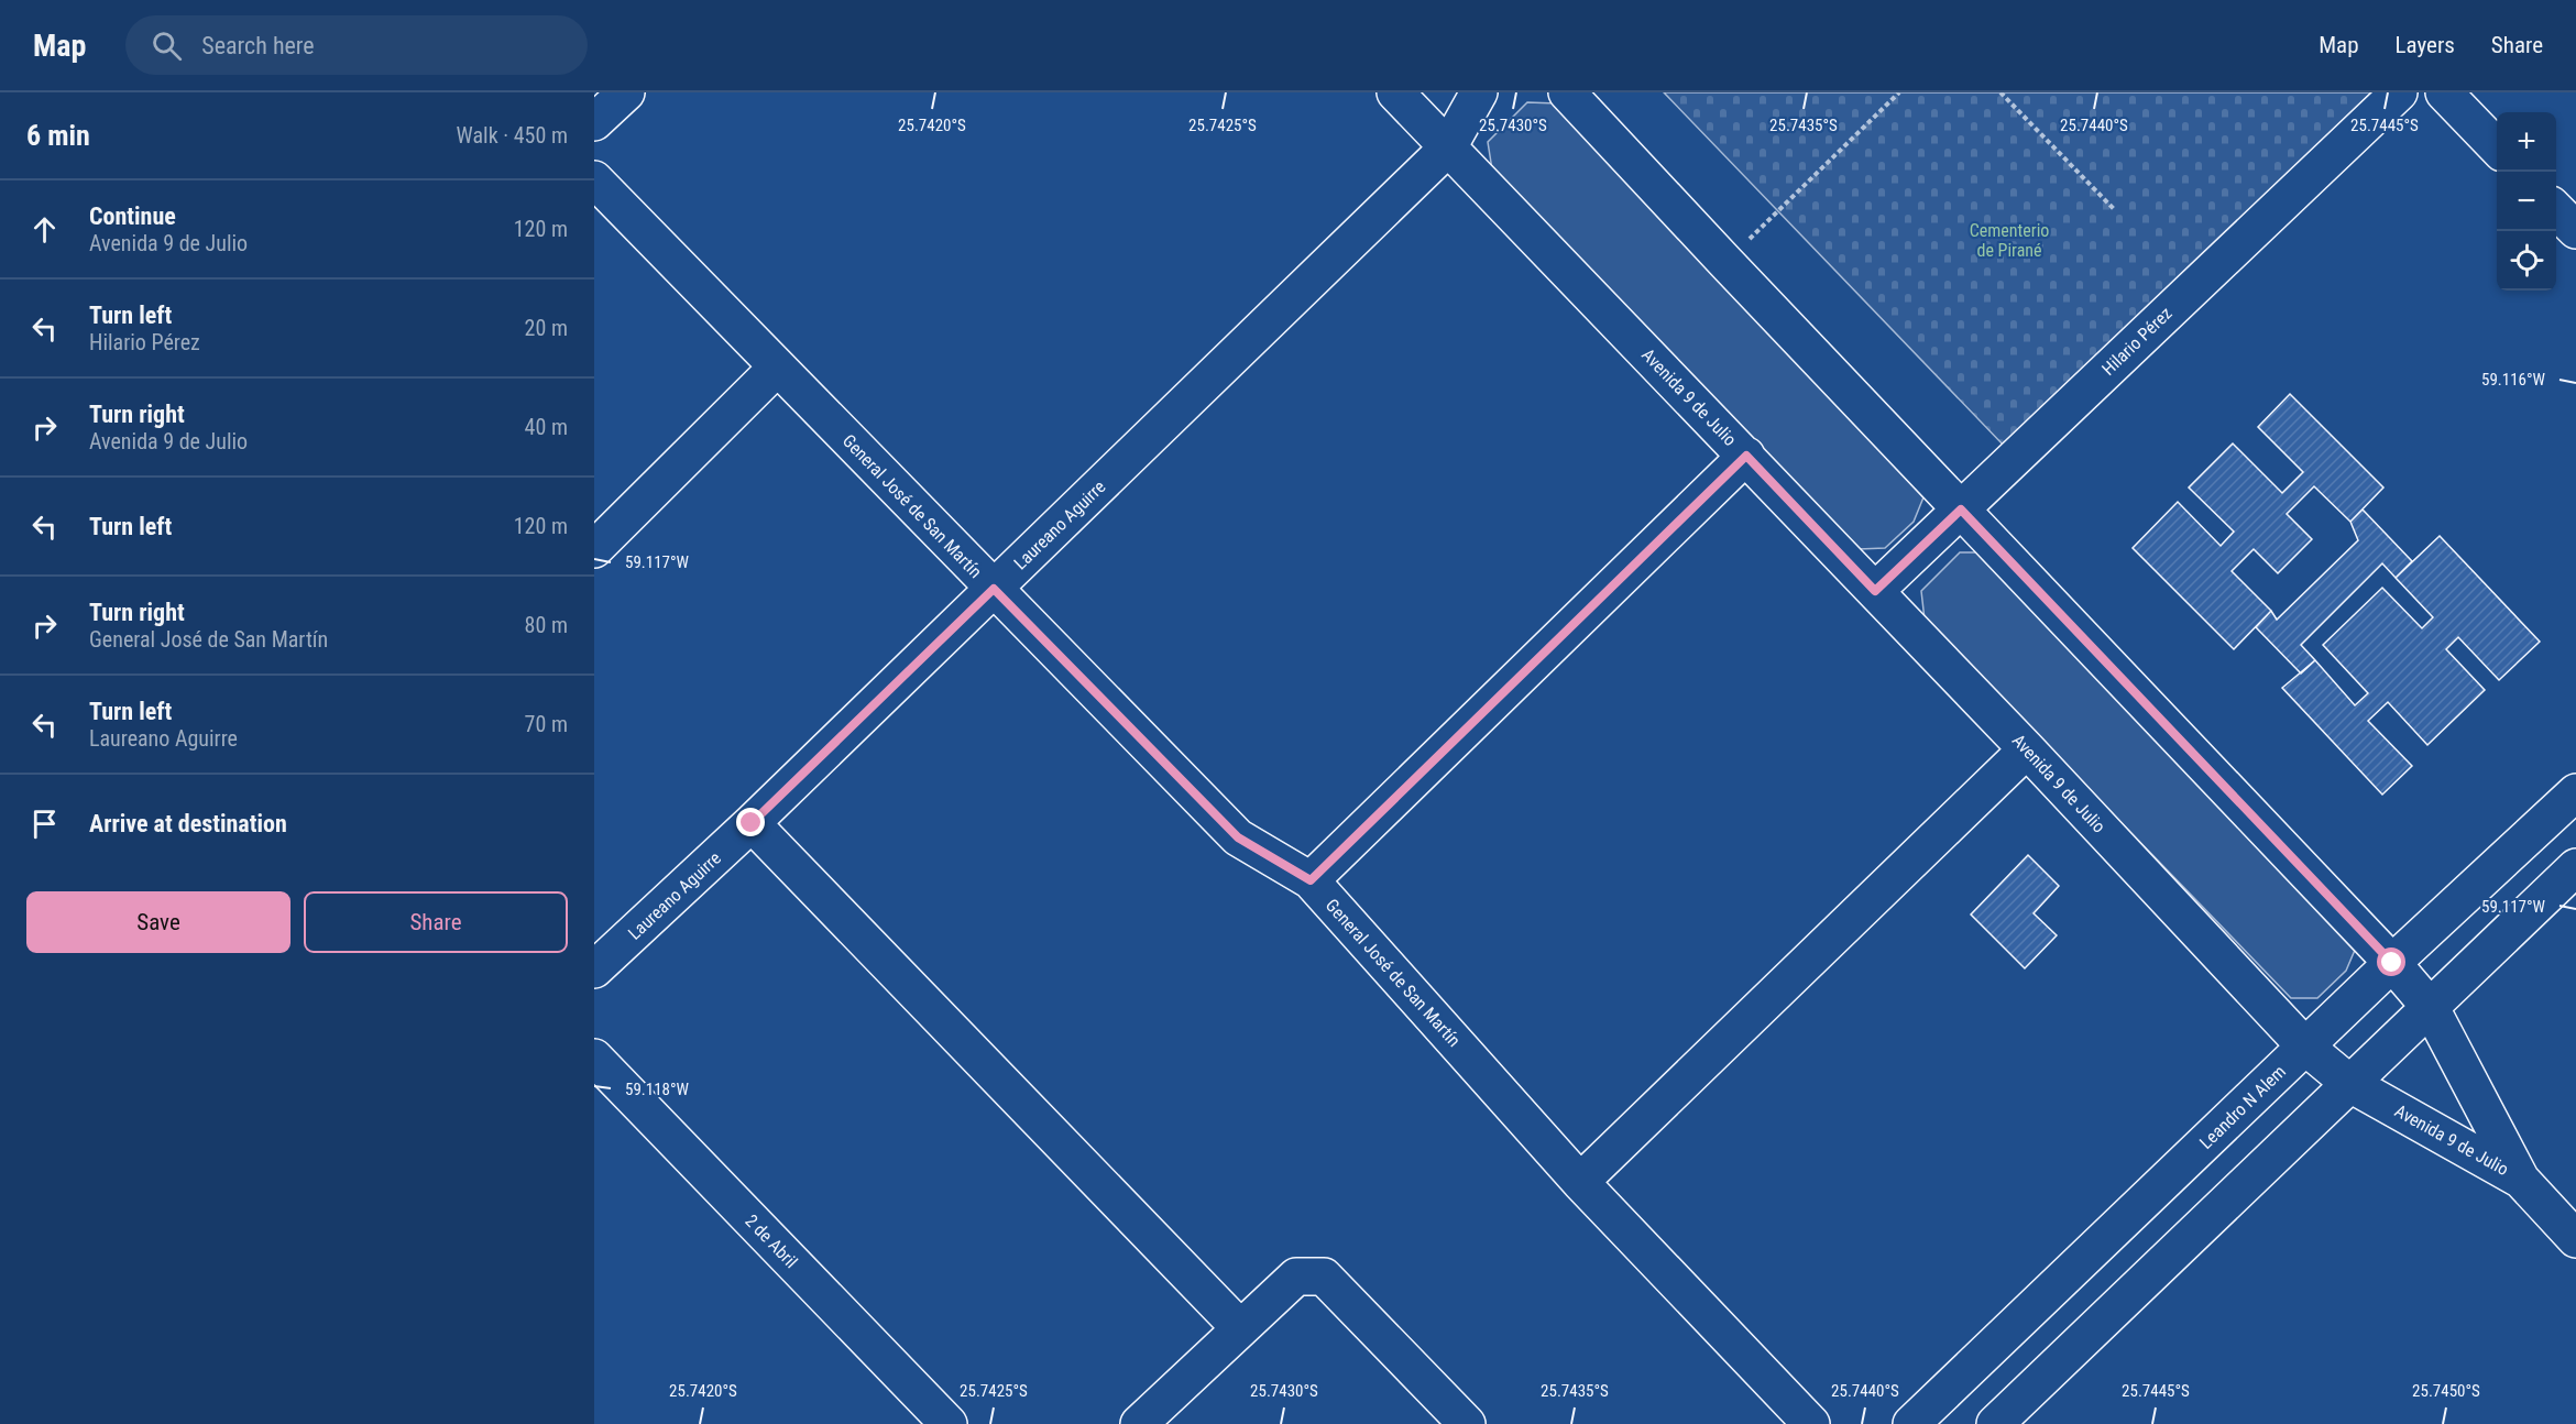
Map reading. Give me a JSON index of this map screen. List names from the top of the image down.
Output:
{
  "streets": {
    "street": [
      "Hilario Pérez",
      "Avenida 9 de Julio",
      "General José de San Martín",
      "Laureano Aguirre",
      "Leandro N Alem",
      "2 de Abril"
    ]
  },
  "crossings": [
    ["Hilario Pérez", "Avenida 9 de Julio"],
    ["Avenida 9 de Julio", "Laureano Aguirre"],
    ["Avenida 9 de Julio", "Leandro N Alem"],
    ["General José de San Martín", "Laureano Aguirre"]
  ],
  "parks": ["Cementerio de Pirané"],
  "page": {
    "header": "Map",
    "search": "Search here",
    "nav": ["Map", "Layers", "Share"],
    "heading": ["6 min", "Walk · 450 m"],
    "map_buttons": ["+", "−"],
    "list": [
      ["Continue", "Avenida 9 de Julio", "120 m"],
      ["Turn left", "Hilario Pérez", "20 m"],
      ["Turn right", "Avenida 9 de Julio", "40 m"],
      ["Turn left", "120 m"],
      ["Turn right", "General José de San Martín", "80 m"],
      ["Turn left", "Laureano Aguirre", "70 m"],
      "Arrive at destination"
    ],
    "buttons": ["Save", "Share"]
  },
  "coordinates": [
    "25.7420°S",
    "25.7425°S",
    "25.7430°S",
    "25.7435°S",
    "25.7440°S",
    "25.7445°S",
    "59.116°W",
    "59.117°W",
    "59.118°W",
    "25.7450°S"
  ]
}
